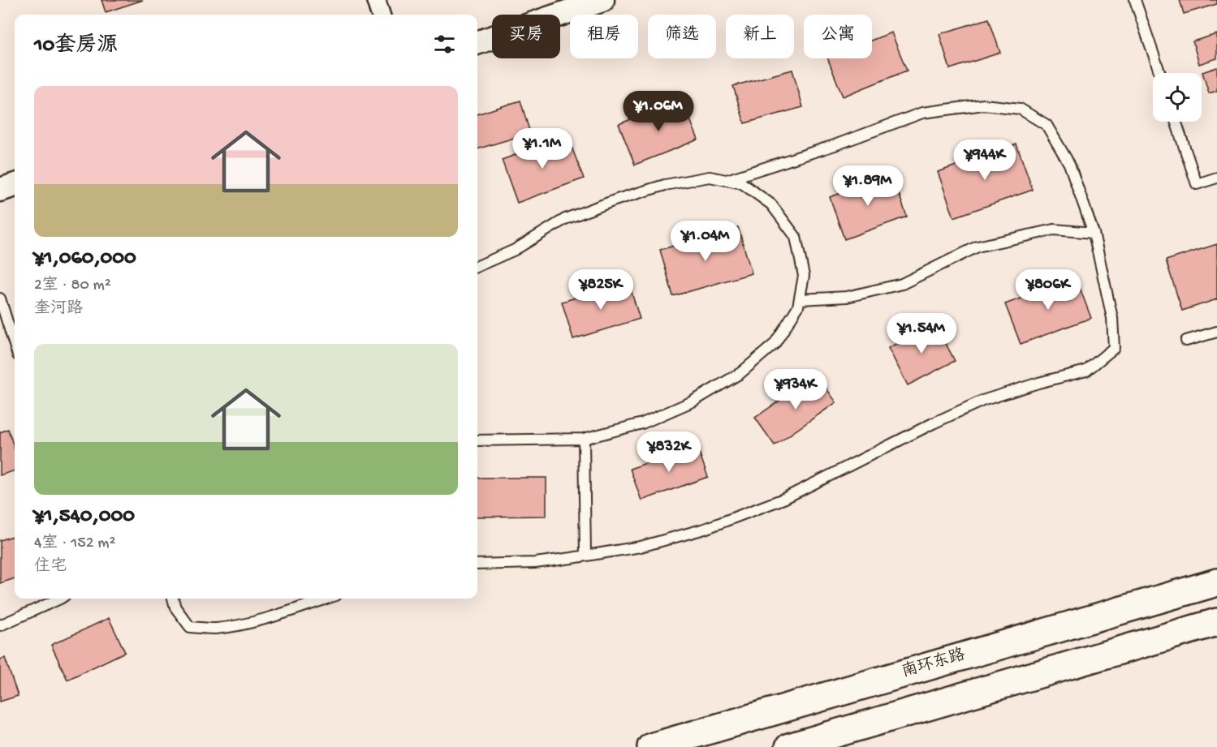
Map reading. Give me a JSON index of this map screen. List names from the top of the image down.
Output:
{
  "streets": {
    "main road": ["南环东路"]
  },
  "page": {
    "chip": [
      "买房",
      "租房",
      "筛选",
      "新上",
      "公寓"
    ],
    "heading": "10套房源",
    "list": [
      {
        "name": "¥1,060,000",
        "note": "2室 · 80 m² · 奎河路"
      },
      {
        "name": "¥1,540,000",
        "note": "4室 · 152 m² · 住宅"
      }
    ],
    "price": [
      "¥1.06M",
      "¥1.1M",
      "¥944K",
      "¥1.89M",
      "¥1.04M",
      "¥825K",
      "¥806K",
      "¥1.54M",
      "¥934K",
      "¥832K"
    ]
  }
}
